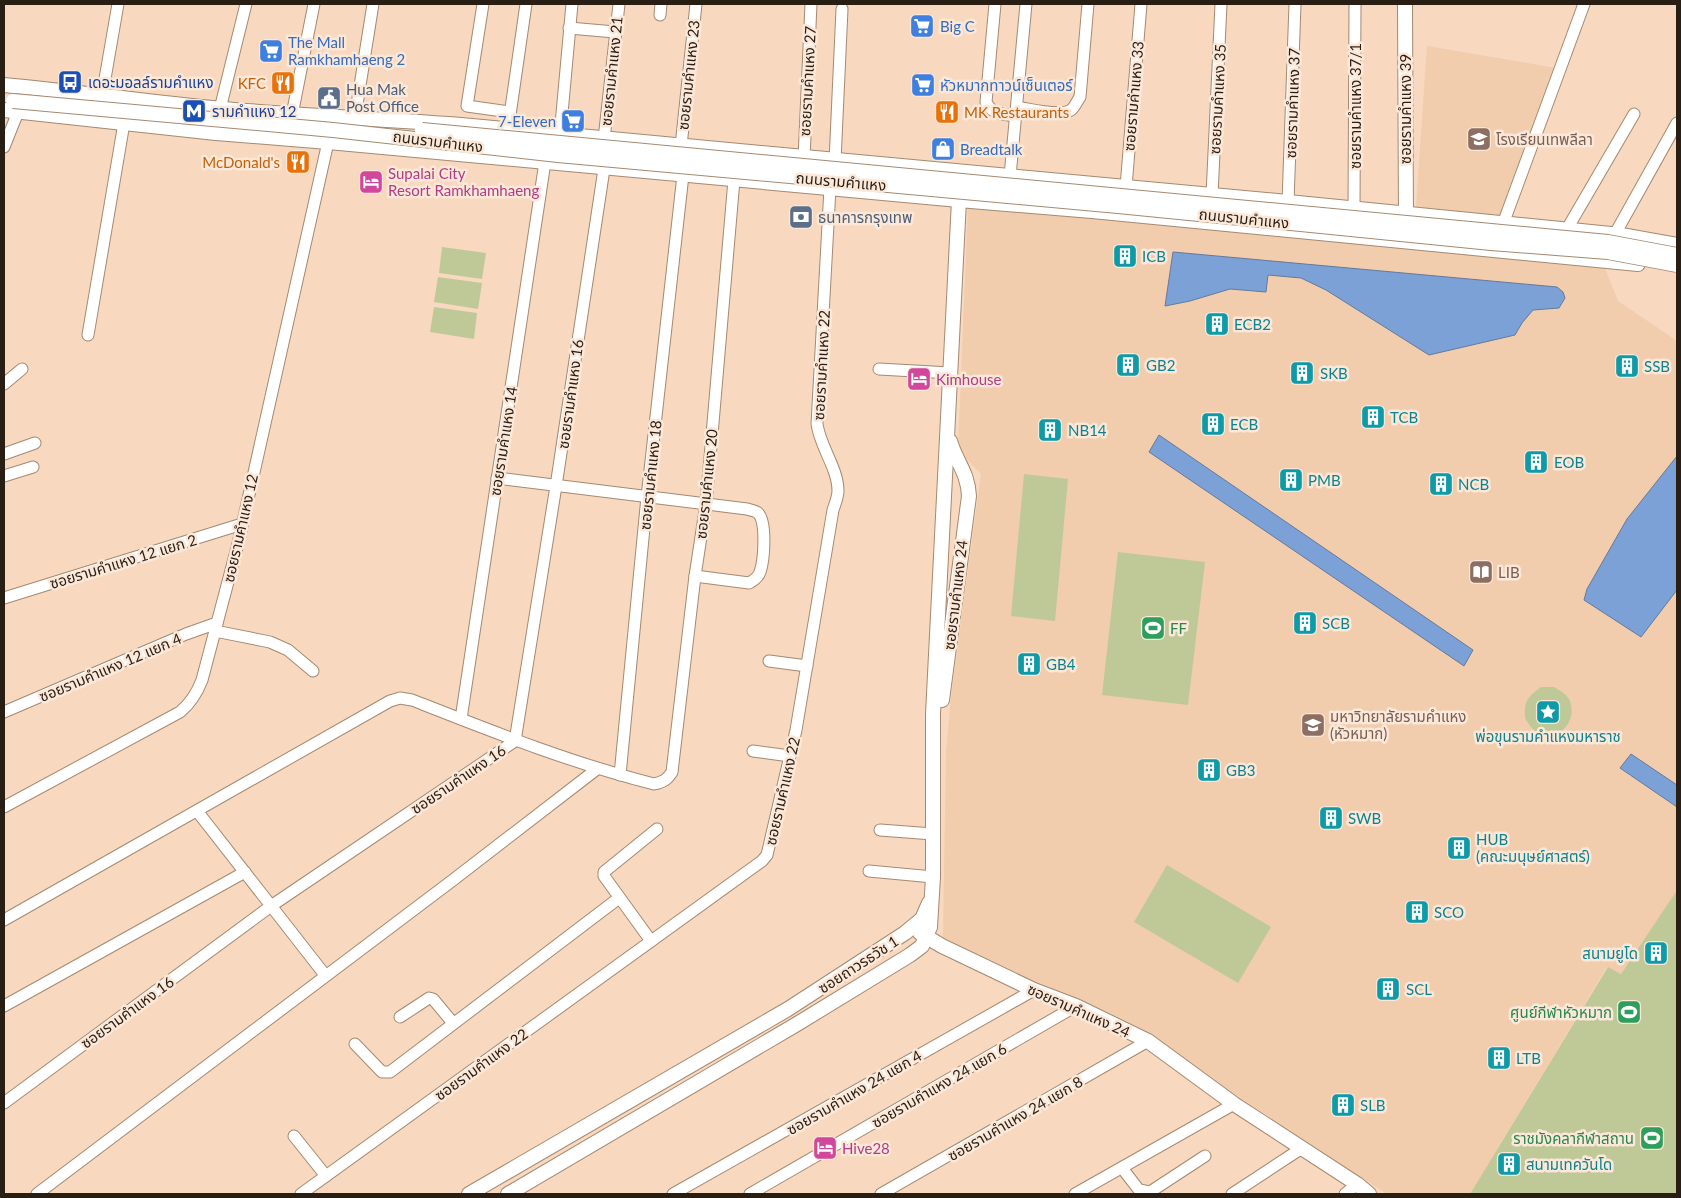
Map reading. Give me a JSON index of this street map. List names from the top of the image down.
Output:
{
  "streets": {
    "main road": [
      "ซอยรามคำแหง 39",
      "ถนนรามคำแหง",
      "ซอยรามคำแหง 24",
      "ซอยถาวรธวัช 1"
    ],
    "street": [
      "ซอยรามคำแหง 21",
      "ซอยรามคำแหง 23",
      "ซอยรามคำแหง 27",
      "ซอยรามคำแหง 33",
      "ซอยรามคำแหง 35",
      "ซอยรามคำแหง 37",
      "ซอยรามคำแหง 37/1",
      "ซอยรามคำแหง 22",
      "ซอยรามคำแหง 16",
      "ซอยรามคำแหง 14",
      "ซอยรามคำแหง 18",
      "ซอยรามคำแหง 20",
      "ซอยรามคำแหง 12",
      "ซอยรามคำแหง 12 แยก 2",
      "ซอยรามคำแหง 12 แยก 4",
      "ซอยรามคำแหง 24 แยก 6",
      "ซอยรามคำแหง 24 แยก 4",
      "ซอยรามคำแหง 24 แยก 8"
    ]
  },
  "crossings": [
    ["ซอยรามคำแหง 21", "ถนนรามคำแหง"],
    ["ซอยรามคำแหง 23", "ถนนรามคำแหง"],
    ["ซอยรามคำแหง 27", "ถนนรามคำแหง"],
    ["ซอยรามคำแหง 33", "ถนนรามคำแหง"],
    ["ซอยรามคำแหง 35", "ถนนรามคำแหง"],
    ["ซอยรามคำแหง 37", "ถนนรามคำแหง"],
    ["ซอยรามคำแหง 37/1", "ถนนรามคำแหง"],
    ["ซอยรามคำแหง 39", "ถนนรามคำแหง"],
    ["ถนนรามคำแหง", "ซอยรามคำแหง 22"],
    ["ถนนรามคำแหง", "ซอยรามคำแหง 16"],
    ["ถนนรามคำแหง", "ซอยรามคำแหง 14"],
    ["ถนนรามคำแหง", "ซอยรามคำแหง 18"],
    ["ถนนรามคำแหง", "ซอยรามคำแหง 20"],
    ["ถนนรามคำแหง", "ซอยรามคำแหง 12"],
    ["ถนนรามคำแหง", "ซอยรามคำแหง 24"],
    ["ซอยรามคำแหง 18", "ซอยรามคำแหง 20"],
    ["ซอยรามคำแหง 12", "ซอยรามคำแหง 12 แยก 2"],
    ["ซอยรามคำแหง 12", "ซอยรามคำแหง 12 แยก 4"],
    ["ซอยรามคำแหง 24", "ซอยถาวรธวัช 1"],
    ["ซอยรามคำแหง 24", "ซอยรามคำแหง 24 แยก 6"],
    ["ซอยรามคำแหง 24", "ซอยรามคำแหง 24 แยก 4"],
    ["ซอยรามคำแหง 24", "ซอยรามคำแหง 24 แยก 8"]
  ],
  "places": {
    "supermarket": [
      "Big C",
      "The Mall Ramkhamhaeng 2",
      "หัวหมากทาวน์เซ็นเตอร์",
      "7-Eleven"
    ],
    "bus stop": ["เดอะมอลล์รามคำแหง"],
    "restaurant": ["KFC", "MK Restaurants", "McDonald's"],
    "public building": ["Hua Mak Post Office"],
    "metro station": ["รามคำแหง 12"],
    "school or university": ["โรงเรียนเทพลีลา", "มหาวิทยาลัยรามคำแหง (หัวหมาก)"],
    "shop": ["Breadtalk"],
    "hotel": ["Supalai City Resort Ramkhamhaeng", "Kimhouse", "Hive28"],
    "bank": ["ธนาคารกรุงเทพ"],
    "building": [
      "ICB",
      "ECB2",
      "GB2",
      "SSB",
      "SKB",
      "TCB",
      "ECB",
      "NB14",
      "EOB",
      "PMB",
      "NCB",
      "SCB",
      "GB4",
      "GB3",
      "SWB",
      "HUB (คณะมนุษย์ศาสตร์)",
      "SCO",
      "สนามยูโด",
      "SCL",
      "LTB",
      "SLB",
      "สนามเทควันโด"
    ],
    "library": ["LIB"],
    "sports": ["FF", "ศูนย์กีฬาหัวหมาก", "ราชมังคลากีฬาสถาน"],
    "place": ["พ่อขุนรามคำแหงมหาราช"]
  }
}
